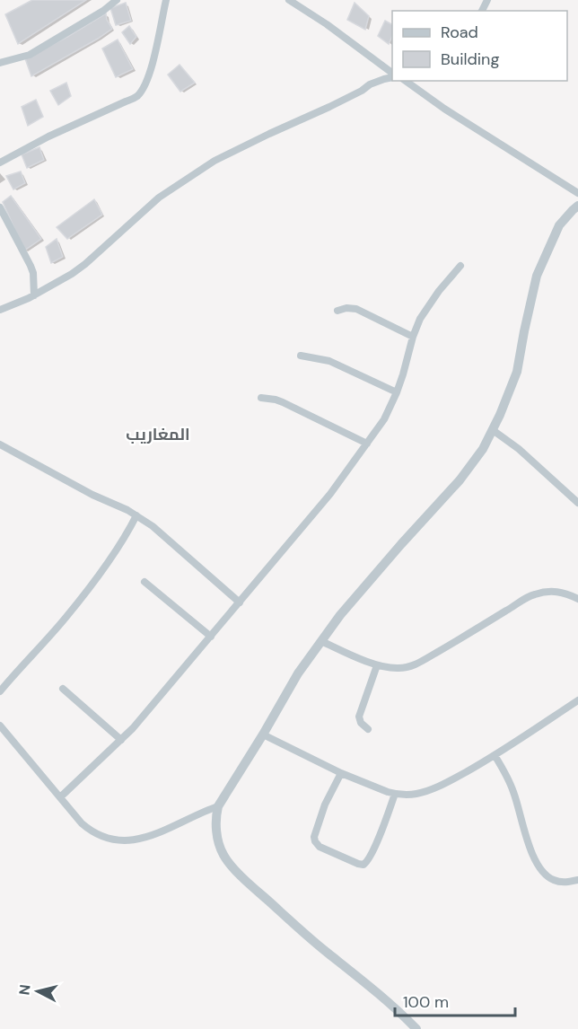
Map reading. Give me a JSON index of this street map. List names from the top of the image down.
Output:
{
  "districts": ["المغاريب"],
  "legend": ["Road", "Building"],
  "scale_bar": "100 m",
  "north": "left"
}
